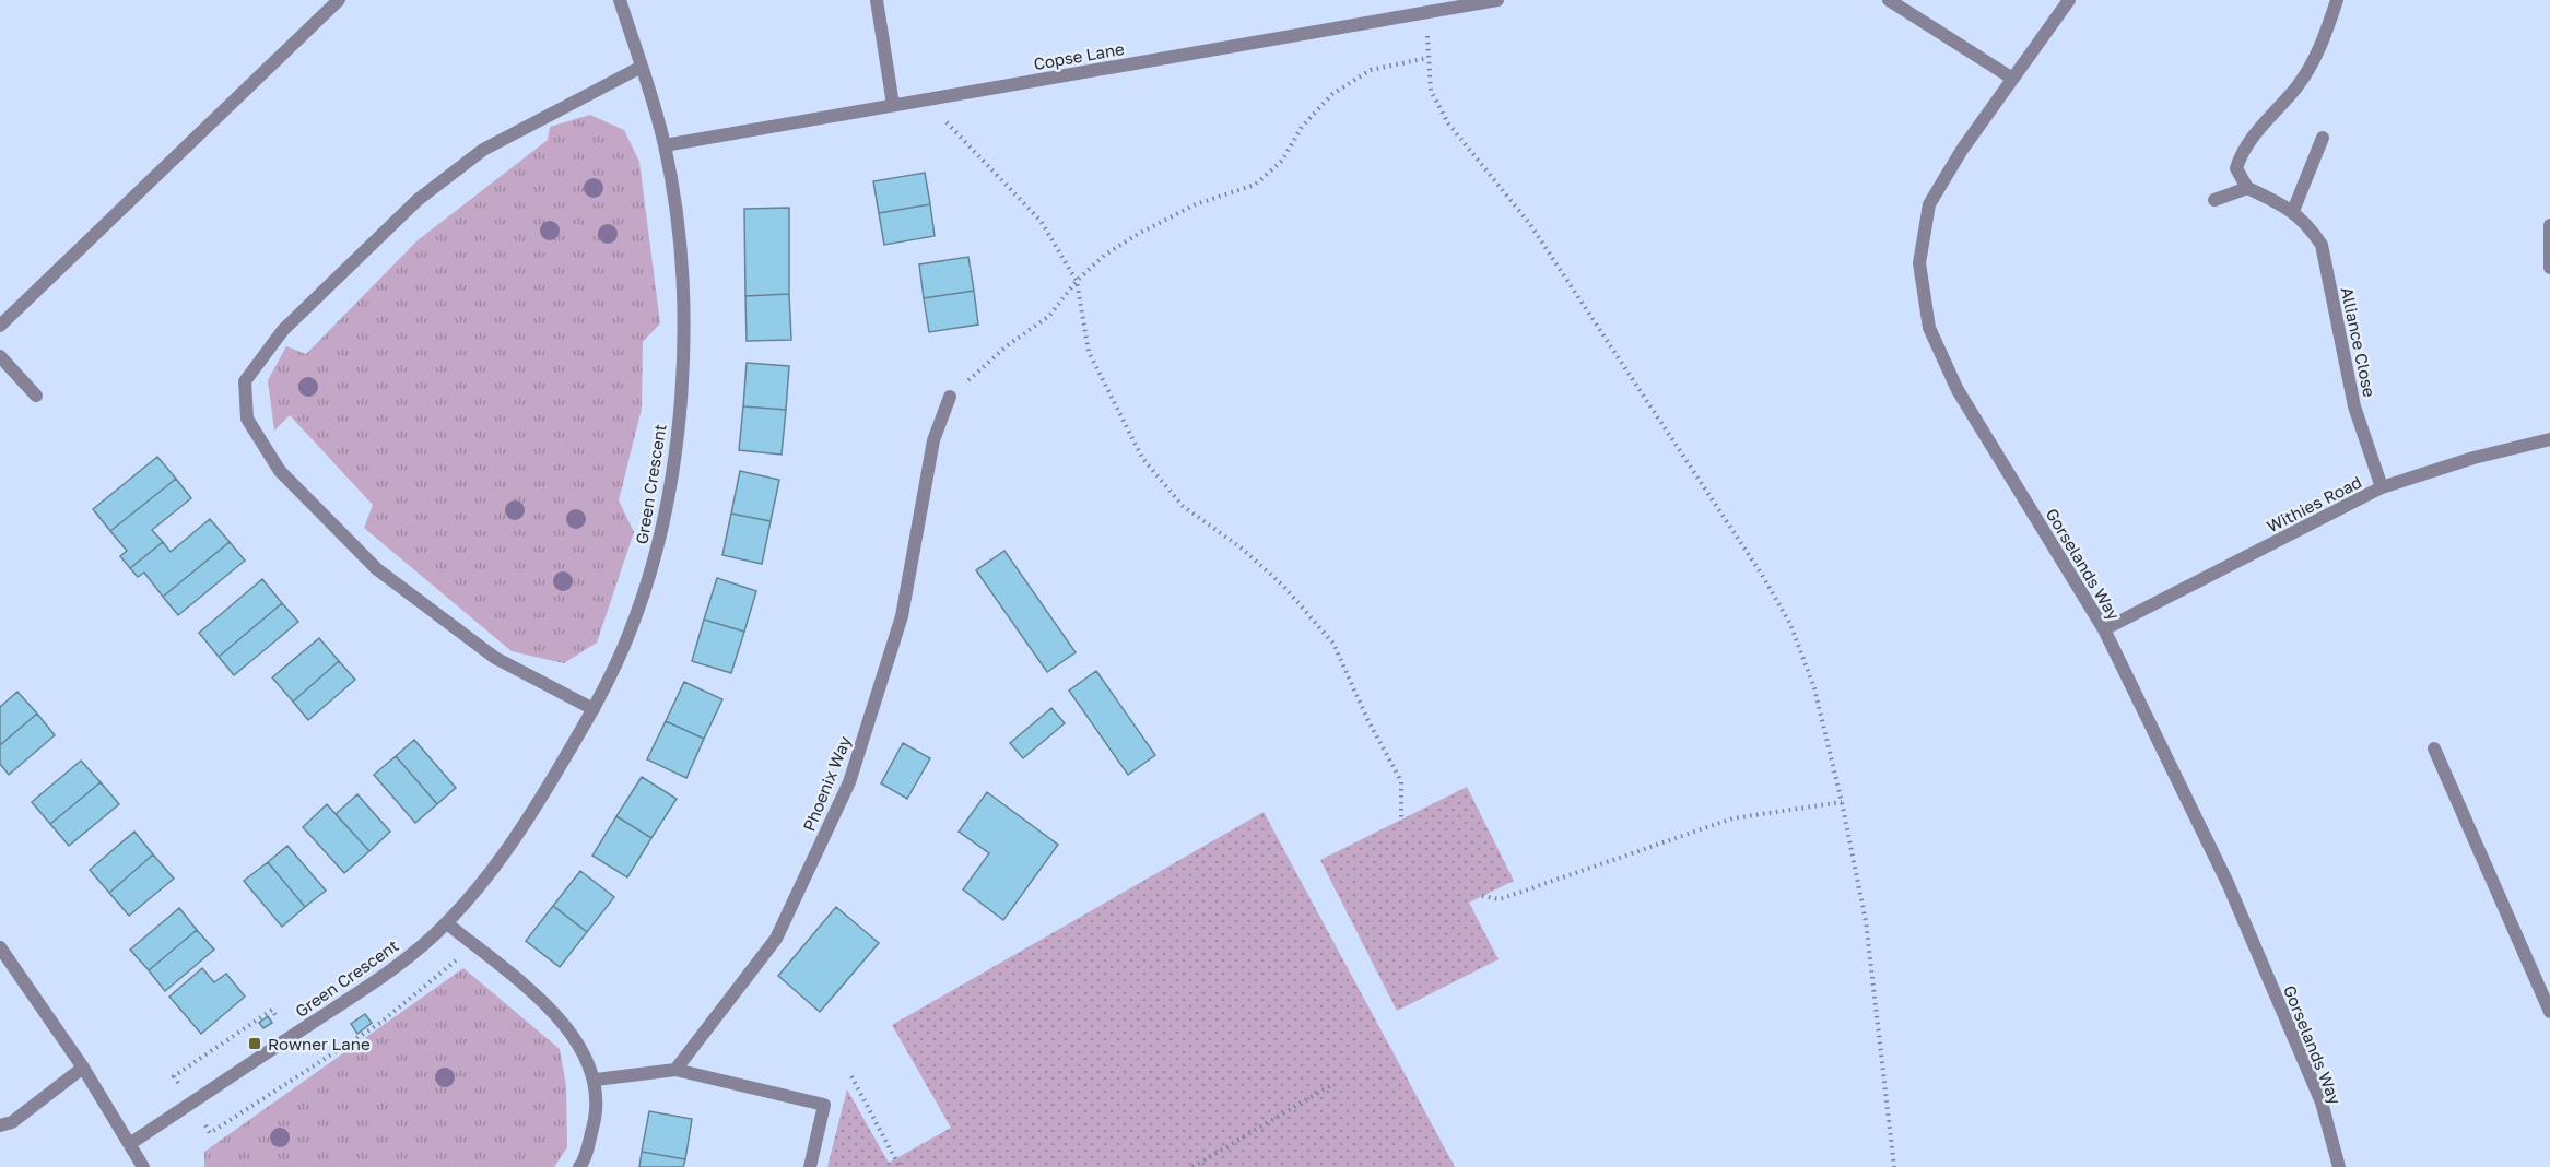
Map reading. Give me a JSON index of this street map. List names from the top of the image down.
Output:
{
  "streets": {
    "street": [
      "Copse Lane",
      "Alliance Close",
      "Green Crescent",
      "Withies Road",
      "Gorselands Way",
      "Phoenix Way"
    ]
  },
  "crossings": [
    ["Copse Lane", "Green Crescent"],
    ["Alliance Close", "Withies Road"],
    ["Withies Road", "Gorselands Way"]
  ],
  "places": {
    "transit": ["Rowner Lane"]
  }
}
